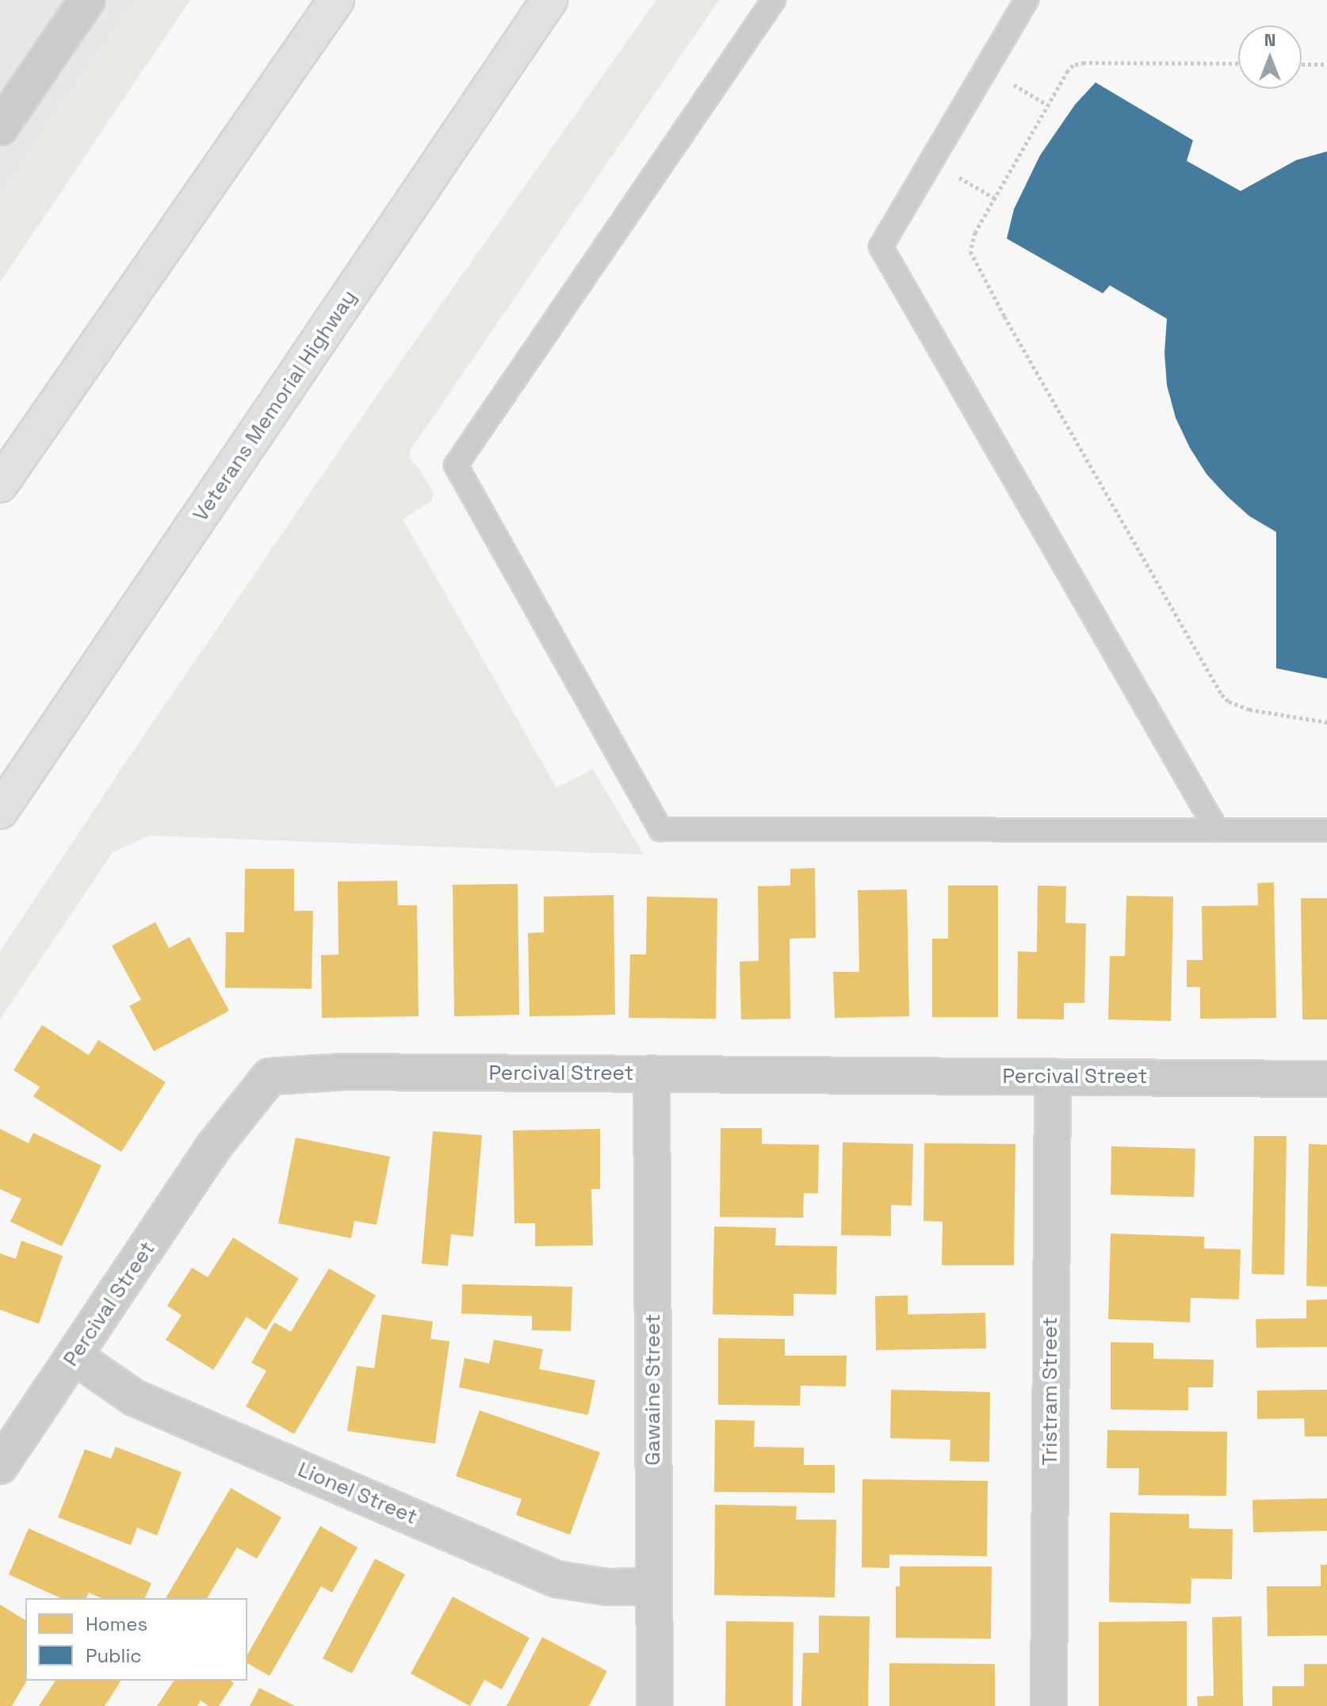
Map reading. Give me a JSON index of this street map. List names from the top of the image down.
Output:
{
  "streets": {
    "highway": ["Veterans Memorial Highway"],
    "street": [
      "Percival Street",
      "Gawaine Street",
      "Tristram Street",
      "Lionel Street"
    ]
  },
  "crossings": [
    ["Percival Street", "Gawaine Street"],
    ["Percival Street", "Tristram Street"],
    ["Percival Street", "Lionel Street"],
    ["Gawaine Street", "Lionel Street"]
  ],
  "legend": ["Homes", "Public"],
  "north": "top"
}
